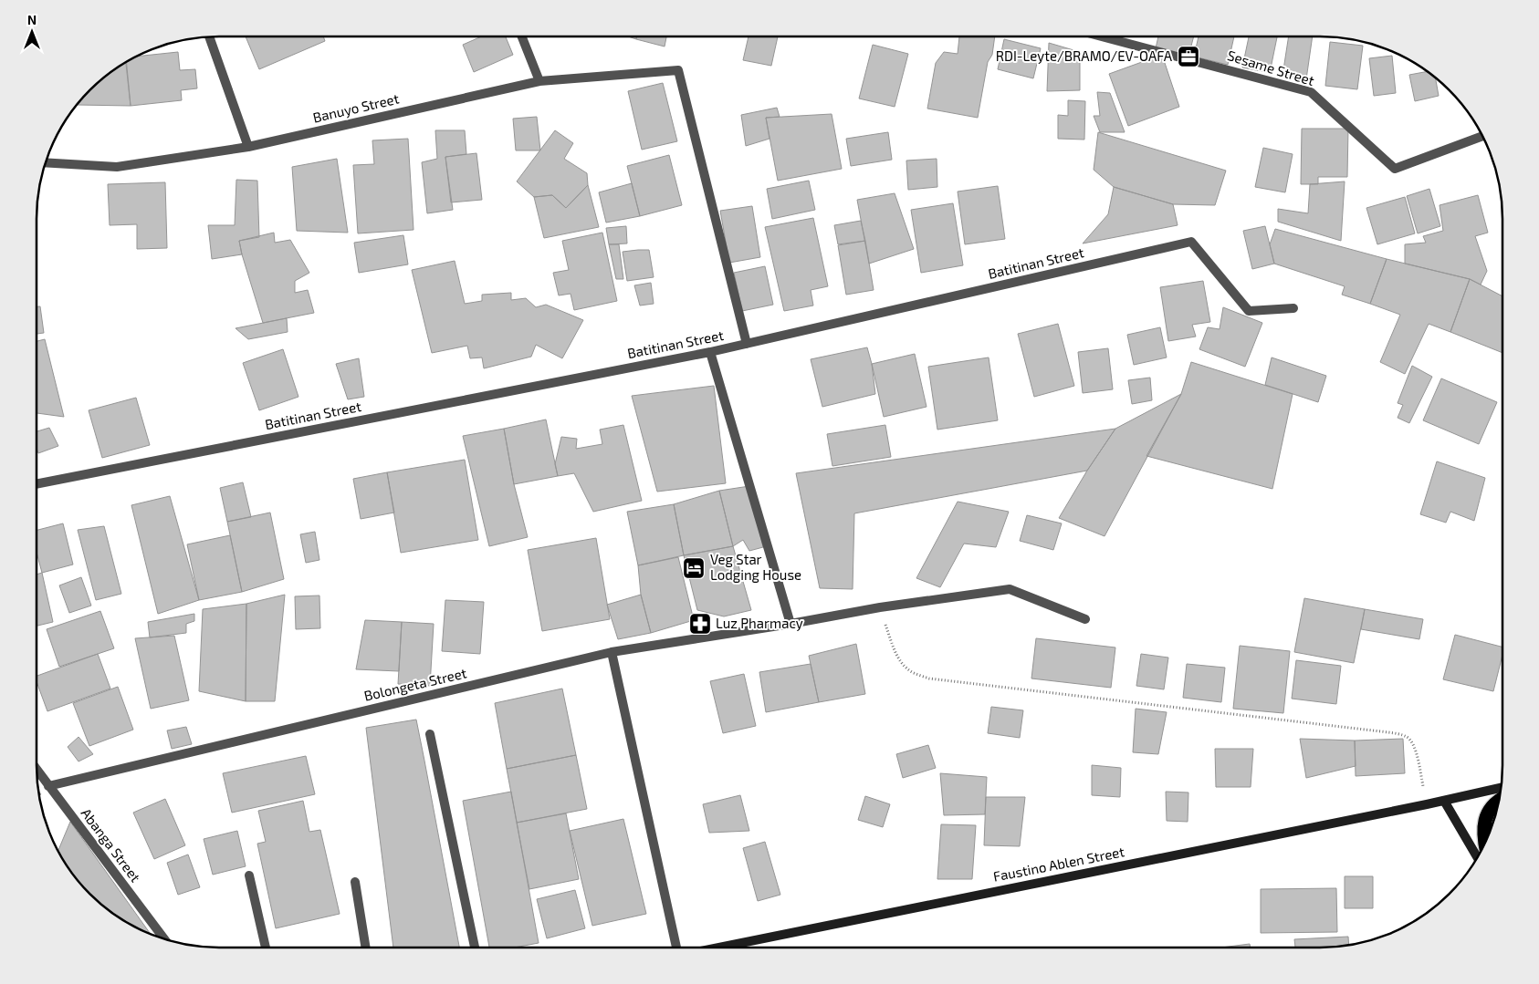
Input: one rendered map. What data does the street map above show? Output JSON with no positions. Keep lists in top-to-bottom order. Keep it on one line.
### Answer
{"streets":{"street":["Sesame Street","Banuyo Street","Batitinan Street","Bolongeta Street","Abanga Street","Faustino Ablen Street"]},"crossings":[["Banuyo Street","Batitinan Street"],["Bolongeta Street","Abanga Street"]],"places":{"office":["RDI-Leyte/BRAMO/EV-OAFA"],"hotel":["Veg Star Lodging House"],"pharmacy":["Luz Pharmacy"]},"north":"top"}
